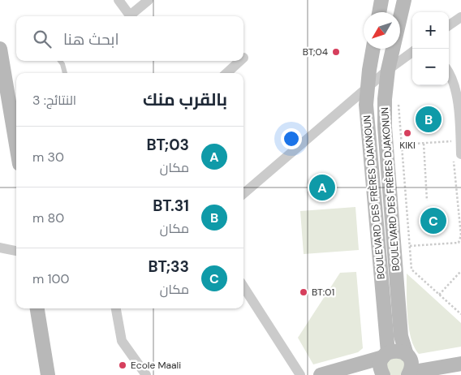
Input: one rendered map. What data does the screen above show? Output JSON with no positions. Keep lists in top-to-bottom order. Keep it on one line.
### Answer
{"streets":{"street":["BOULEVARD DES FRÈRES DJAKONUN","BOULEVARD DES FRÈRES DJAKNOUN"]},"places":["BT;04","KIKI","BT:01","Ecole Maali"],"north":"bottom left","page":{"map_buttons":["+","−"],"search":"ابحث هنا","heading":["بالقرب منك","النتائج: 3"],"pins":["B","A","C"],"list":[{"mark":"A","name":"BT;03","note":"مكان","value":"30 m"},{"mark":"B","name":"BT.31","note":"مكان","value":"80 m"},{"mark":"C","name":"BT;33","note":"مكان","value":"100 m"}]}}
